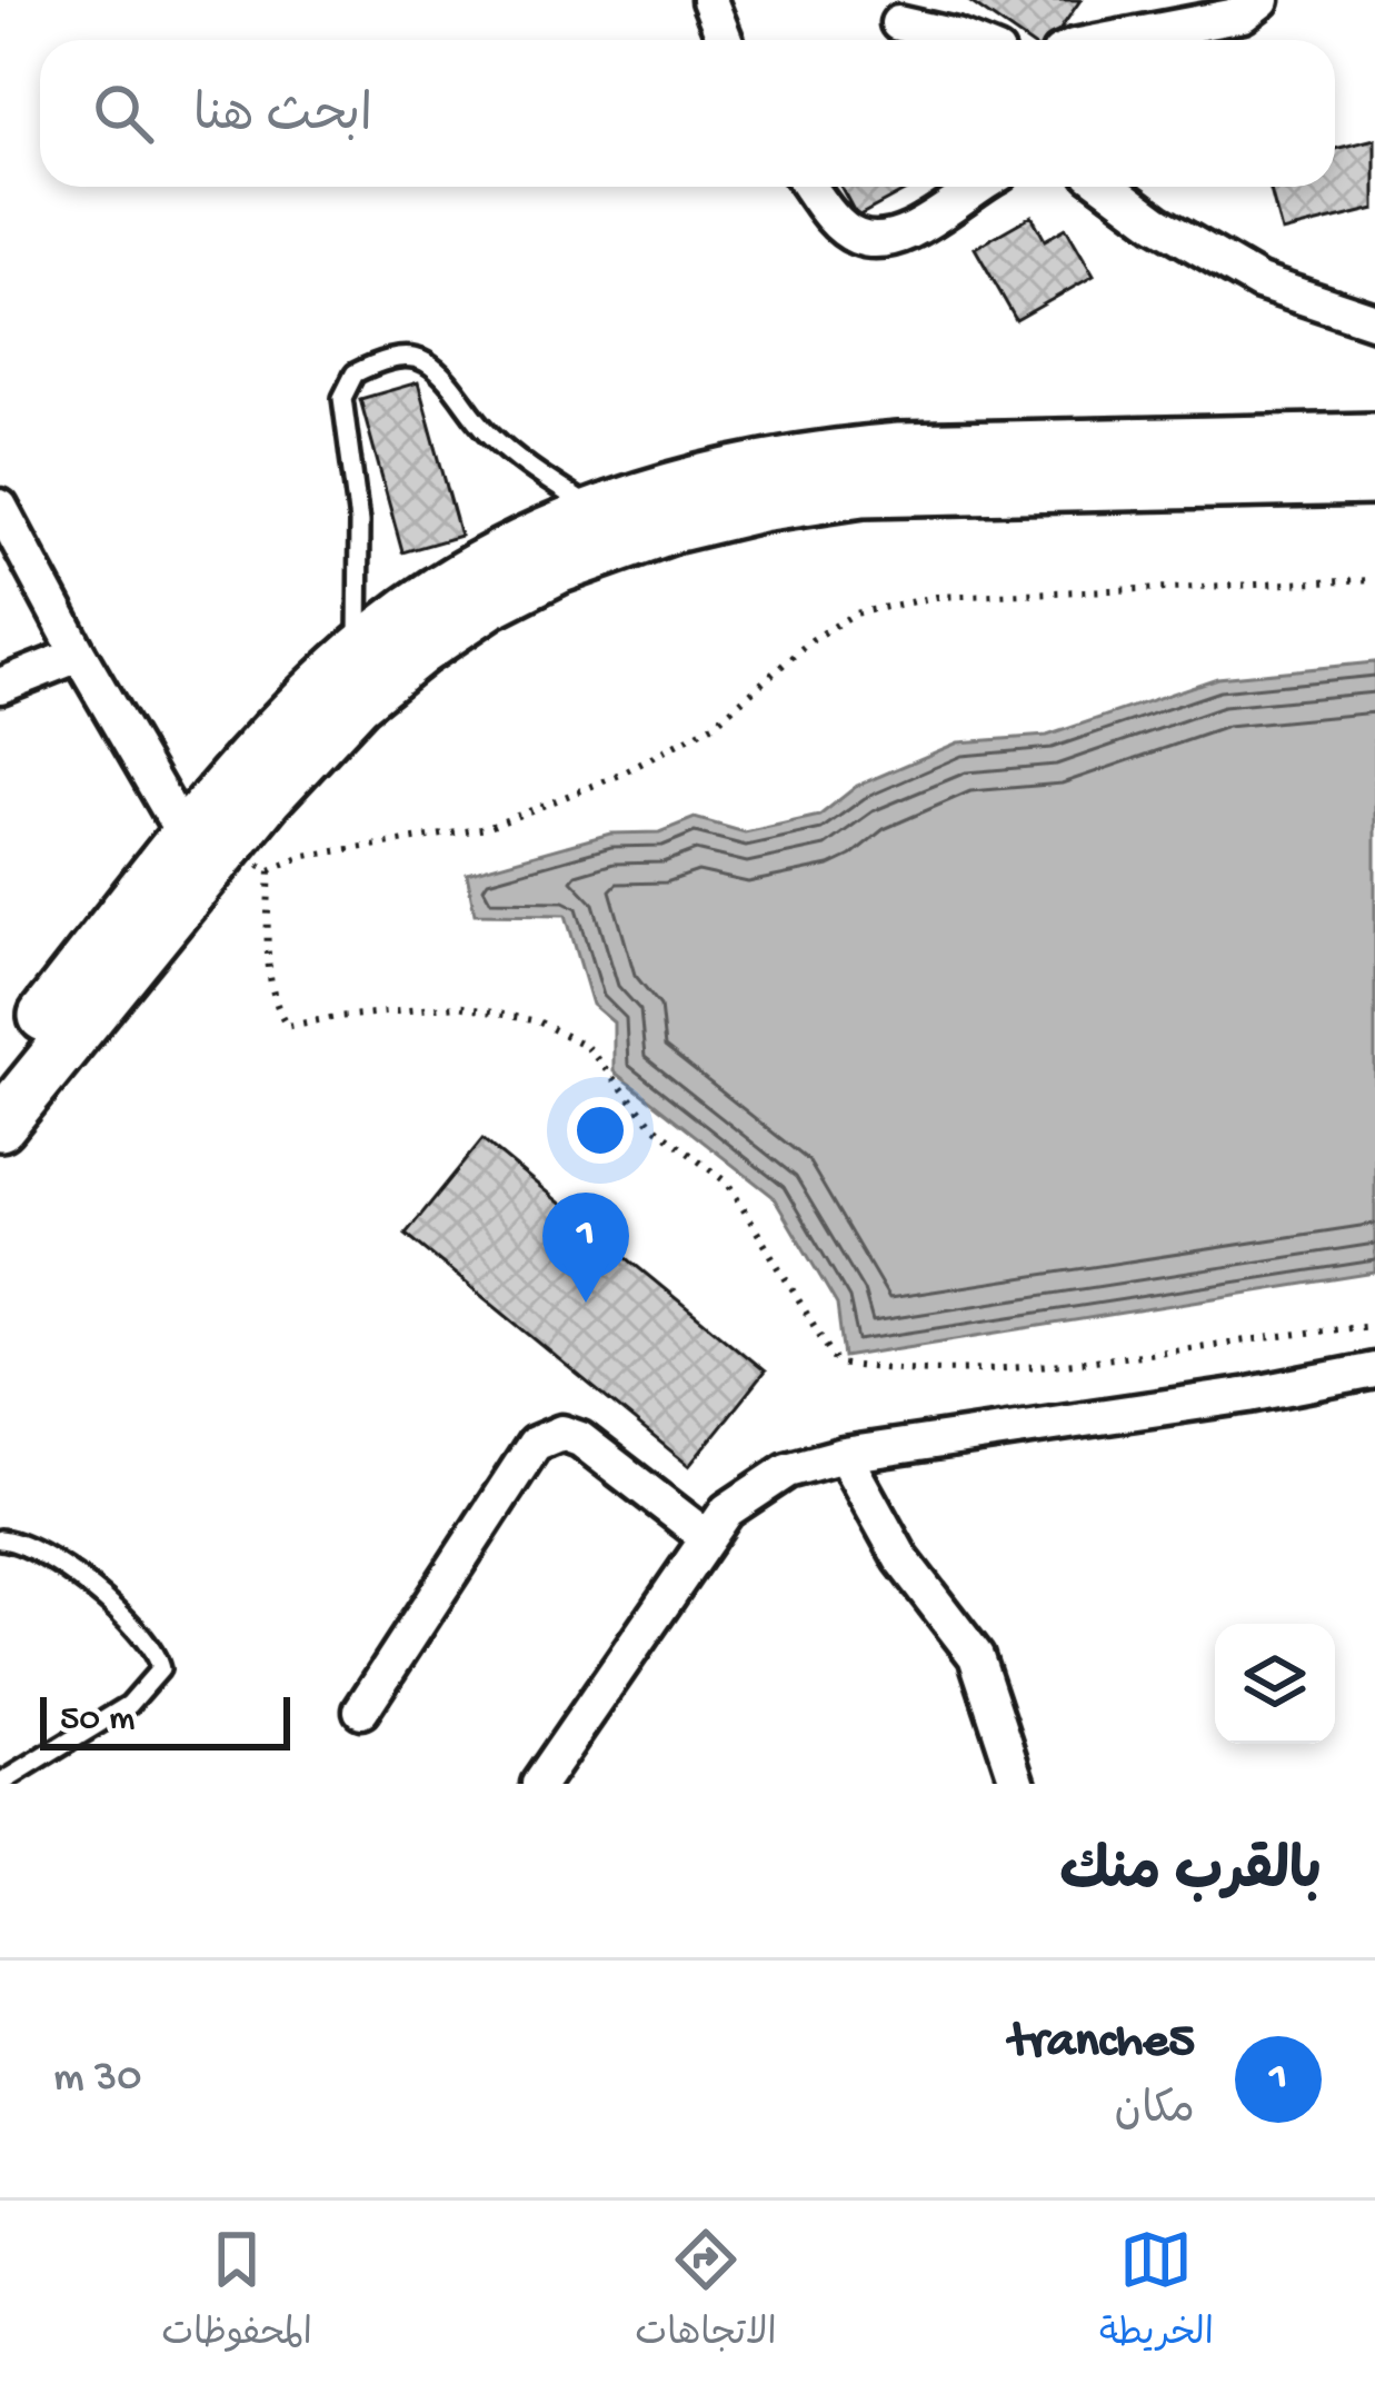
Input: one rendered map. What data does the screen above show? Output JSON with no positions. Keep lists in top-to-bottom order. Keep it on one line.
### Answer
{"scale_bar":"50 m","page":{"search":"ابحث هنا","pins":"1","scale":"50 m","heading":"بالقرب منك","list":[{"mark":"1","name":"tranche5","note":"مكان","value":"30 m"}],"nav":["الخريطة","الاتجاهات","المحفوظات"]}}
